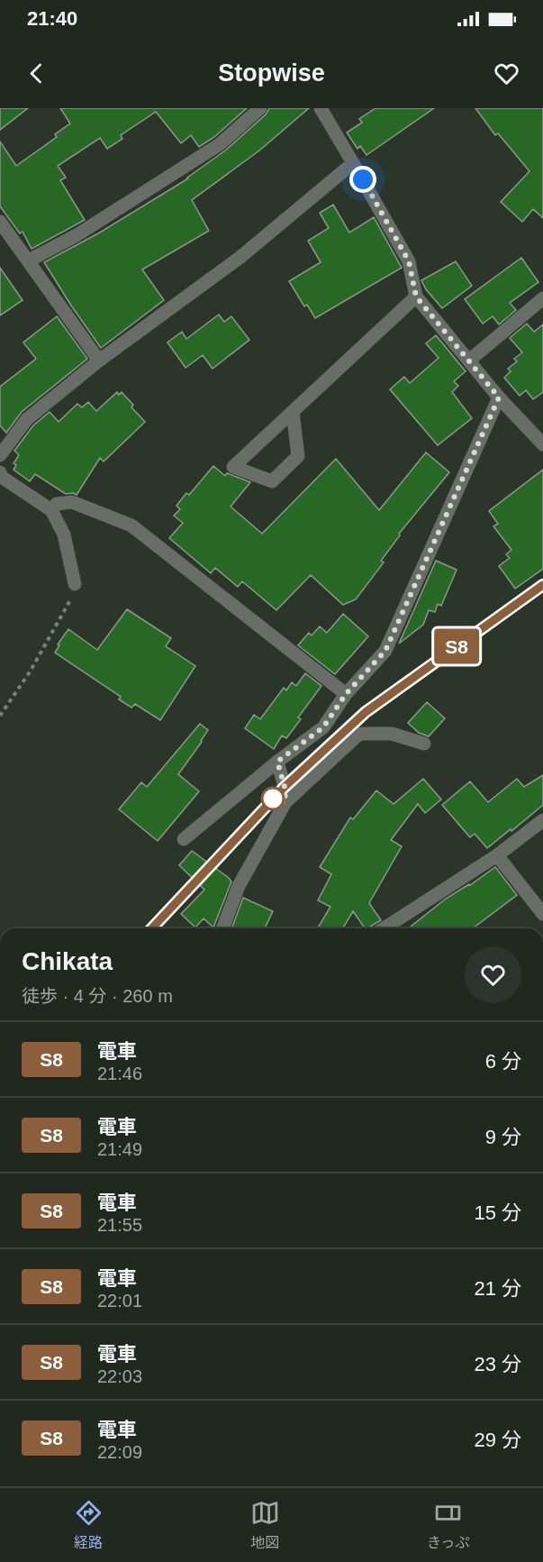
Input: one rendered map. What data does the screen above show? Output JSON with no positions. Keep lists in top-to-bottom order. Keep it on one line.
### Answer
{"page":{"status":"21:40","header":"Stopwise","on_map":"S8","heading":["Chikata","徒歩 · 4 分 · 260 m"],"list":[{"mark":"S8","name":"電車","note":"21:46","value":"6 分"},{"mark":"S8","name":"電車","note":"21:49","value":"9 分"},{"mark":"S8","name":"電車","note":"21:55","value":"15 分"},{"mark":"S8","name":"電車","note":"22:01","value":"21 分"},{"mark":"S8","name":"電車","note":"22:03","value":"23 分"},{"mark":"S8","name":"電車","note":"22:09","value":"29 分"}],"tabs":["経路","地図","きっぷ"]}}
